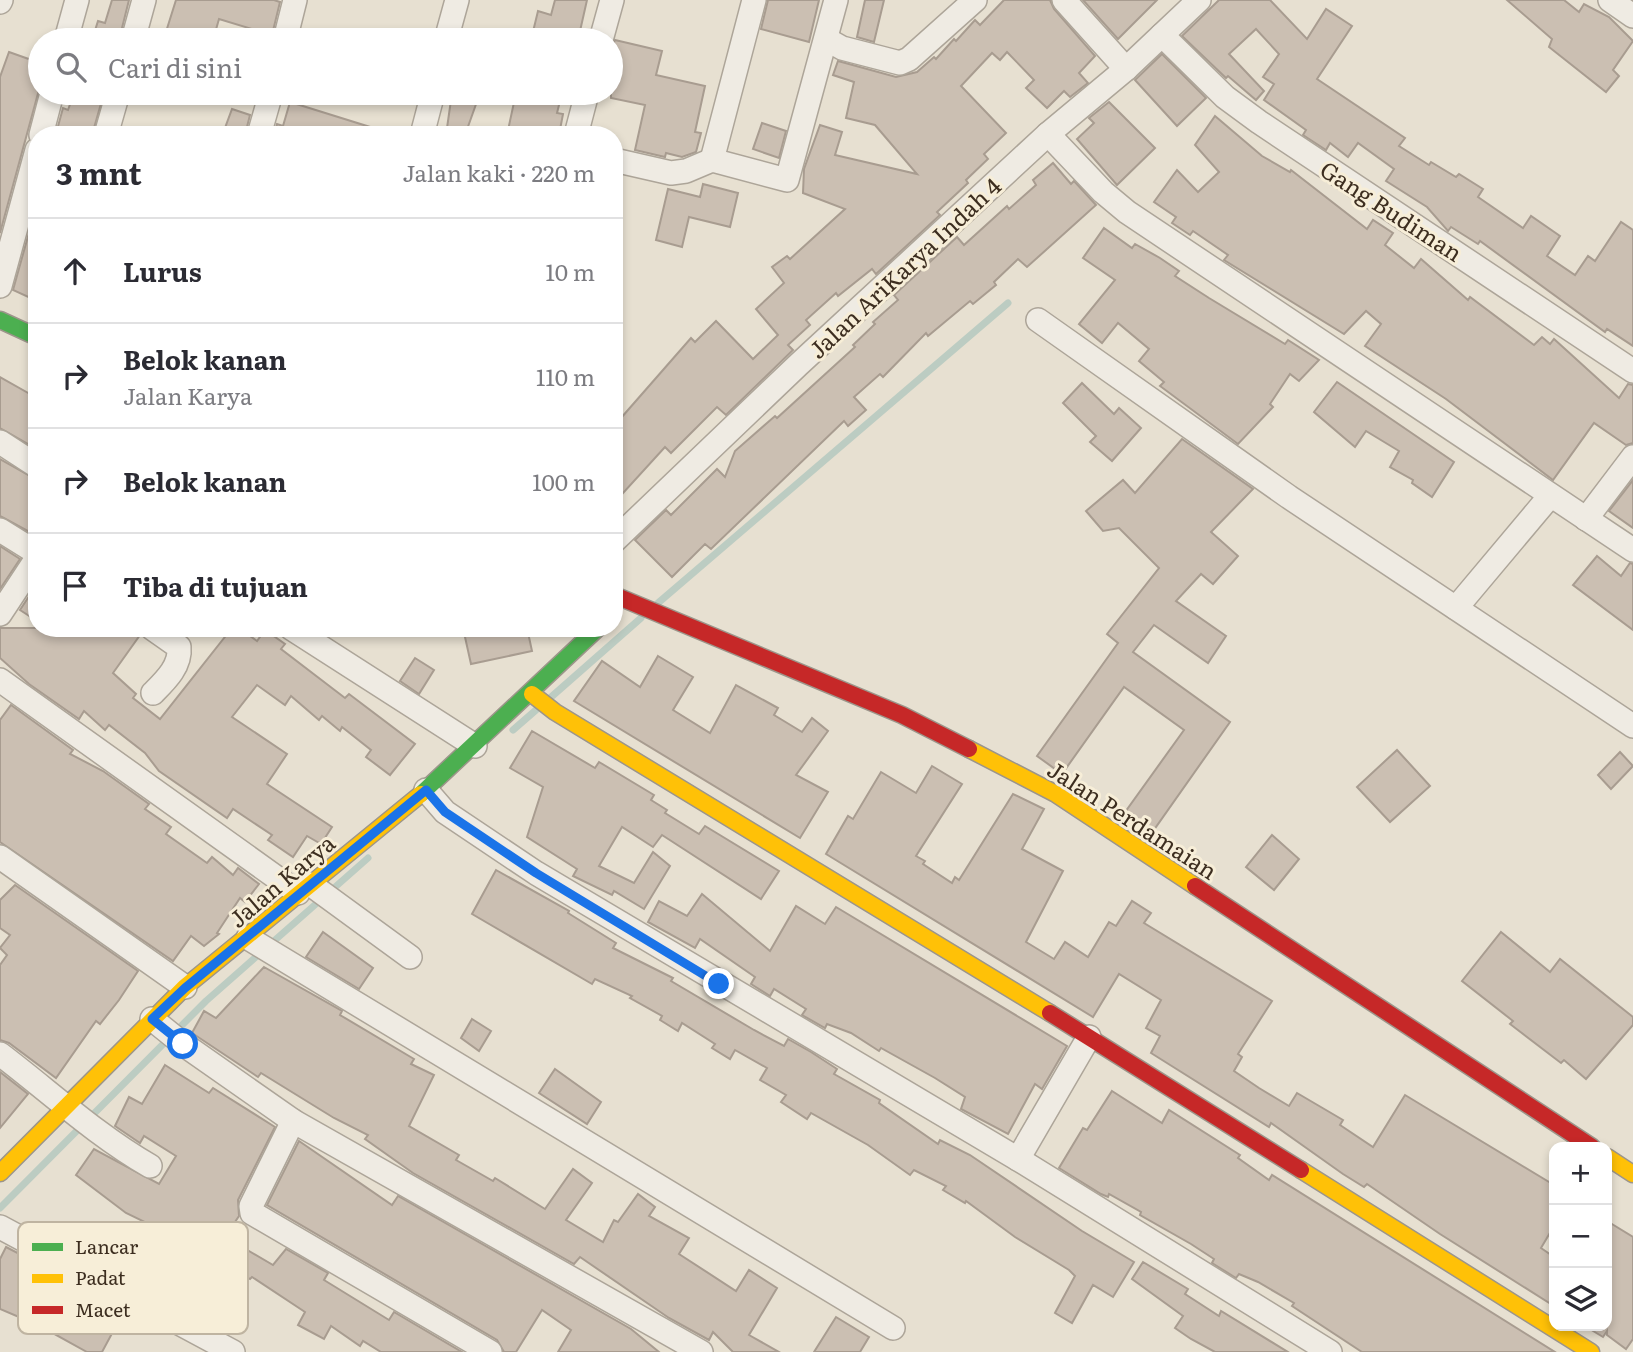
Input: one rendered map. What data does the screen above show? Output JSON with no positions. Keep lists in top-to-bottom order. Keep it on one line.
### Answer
{"streets":{"street":["Gang Budiman","Jalan AriKarya Indah 4","Jalan Perdamaian","Jalan Karya"]},"crossings":[["Gang Budiman","Jalan AriKarya Indah 4"]],"legend":["Lancar","Padat","Macet"],"page":{"search":"Cari di sini","heading":["3 mnt","Jalan kaki · 220 m"],"list":[["Lurus","10 m"],["Belok kanan","Jalan Karya","110 m"],["Belok kanan","100 m"],"Tiba di tujuan"],"map_buttons":["+","−"]}}
